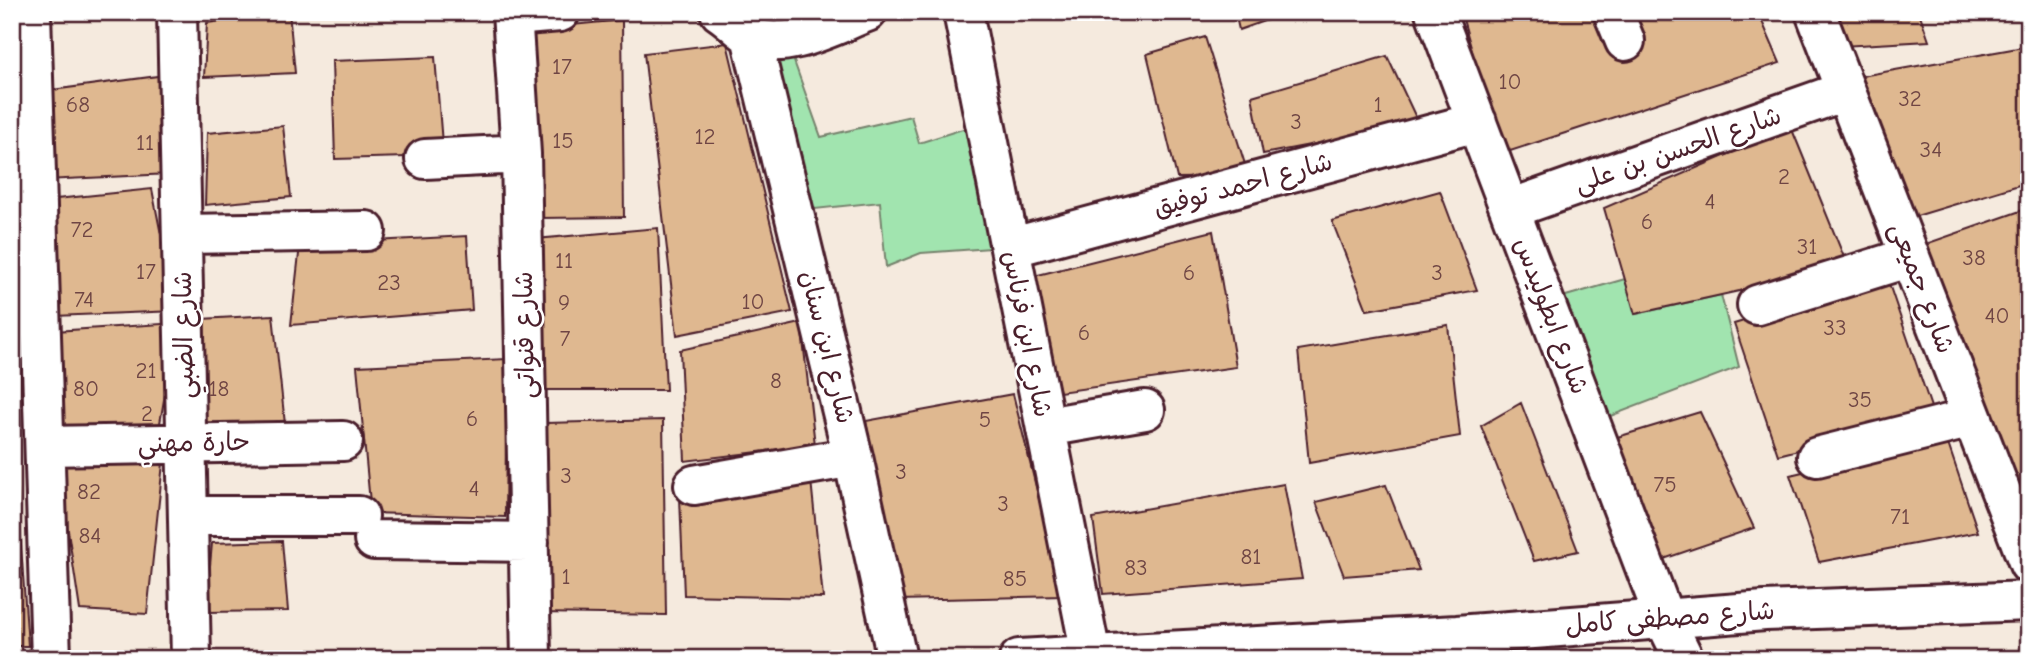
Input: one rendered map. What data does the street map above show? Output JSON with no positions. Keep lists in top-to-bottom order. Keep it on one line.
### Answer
{"streets":{"street":["شارع الحسن بن على","شارع احمد توفيق","شارع جميعى","شارع ابطوليدس","شارع ابن فرناس","شارع الضبي","شارع قنواتى","شارع ابن سنان","حارة مهني","شارع مصطفى كامل"]},"crossings":[["شارع الحسن بن على","شارع جميعى"],["شارع الحسن بن على","شارع ابطوليدس"],["شارع احمد توفيق","شارع ابطوليدس"],["شارع احمد توفيق","شارع ابن فرناس"],["شارع ابطوليدس","شارع مصطفى كامل"],["شارع ابن فرناس","شارع مصطفى كامل"],["شارع الضبي","حارة مهني"]],"house_numbers":["17","10","32","68","1","3","12","15","11","34","2","4","6","72","31","38","11","17","6","3","23","74","10","9","40","33","6","7","21","8","80","18","35","2","6","5","3","3","75","4","82","3","71","84","81","83","1","85"]}
